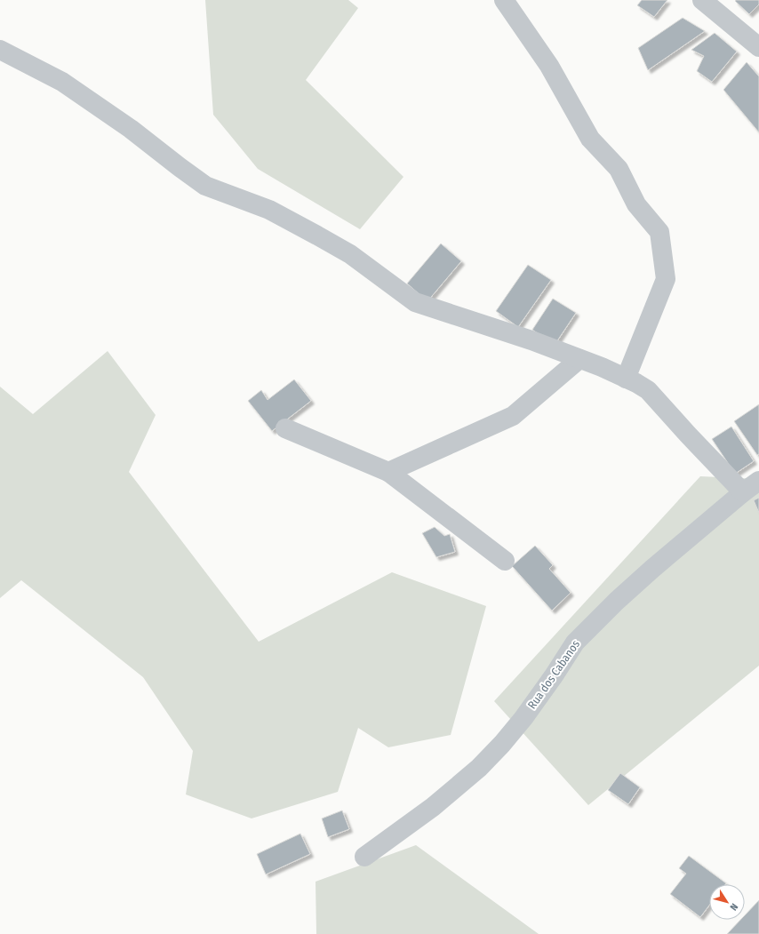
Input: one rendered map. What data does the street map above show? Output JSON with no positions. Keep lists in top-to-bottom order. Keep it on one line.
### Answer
{"streets":{"street":["Rua dos Cabanos"]},"north":"bottom right"}
